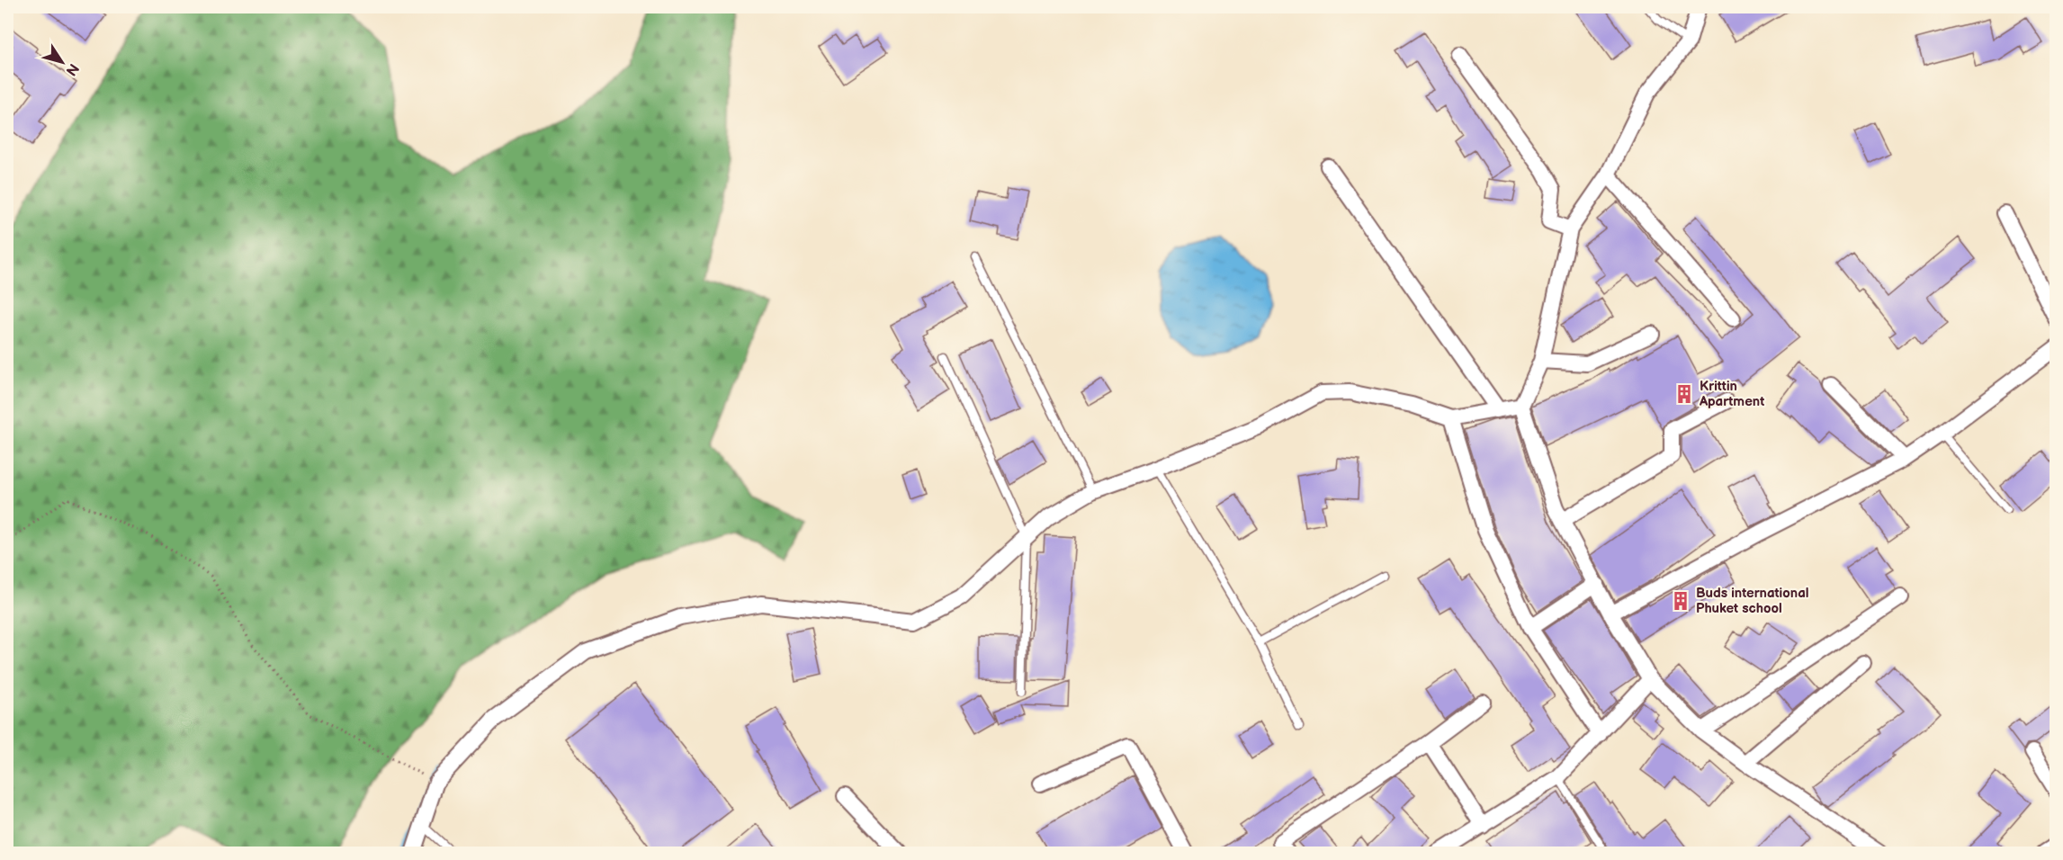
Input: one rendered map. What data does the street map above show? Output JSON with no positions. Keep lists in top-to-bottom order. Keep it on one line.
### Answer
{"places":{"building":["Krittin Apartment","Buds international Phuket school"]},"north":"bottom right"}
